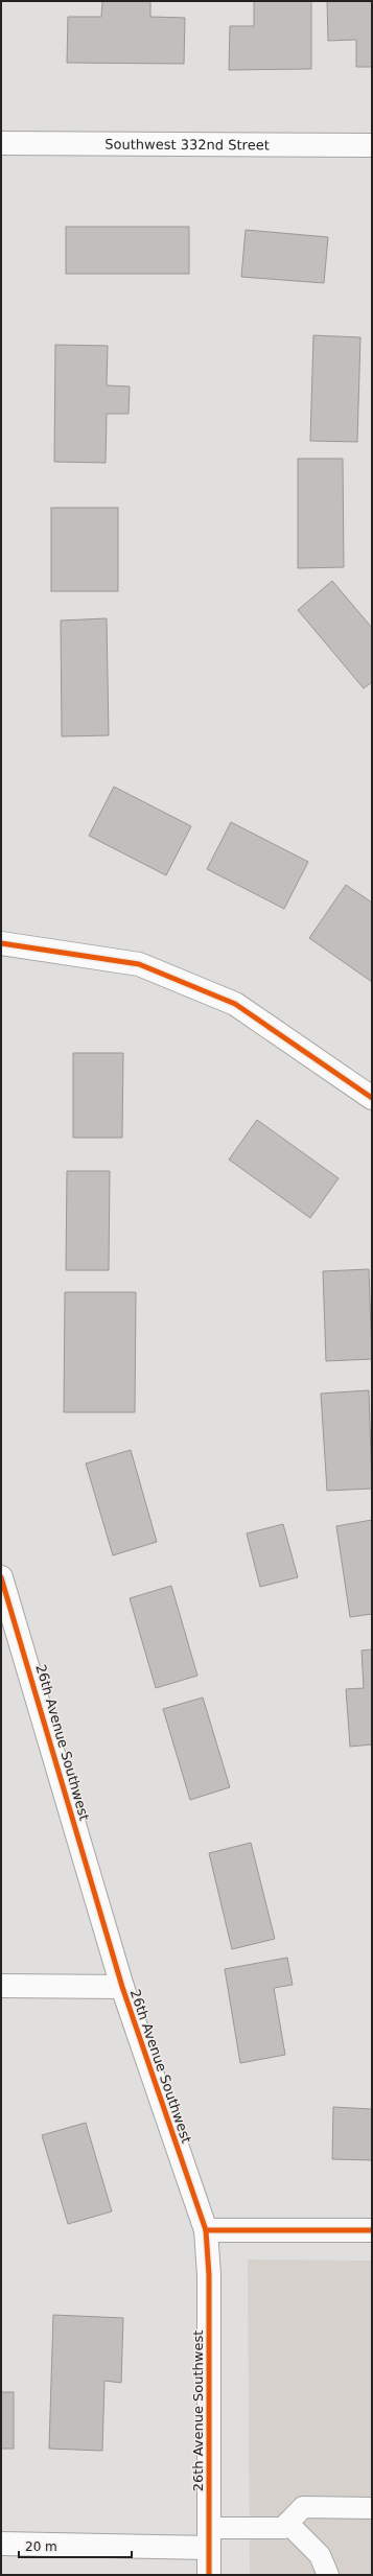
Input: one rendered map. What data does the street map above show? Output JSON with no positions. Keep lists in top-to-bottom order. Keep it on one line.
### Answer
{"streets":{"street":["Southwest 332nd Street","26th Avenue Southwest"]},"scale_bar":"20 m"}
